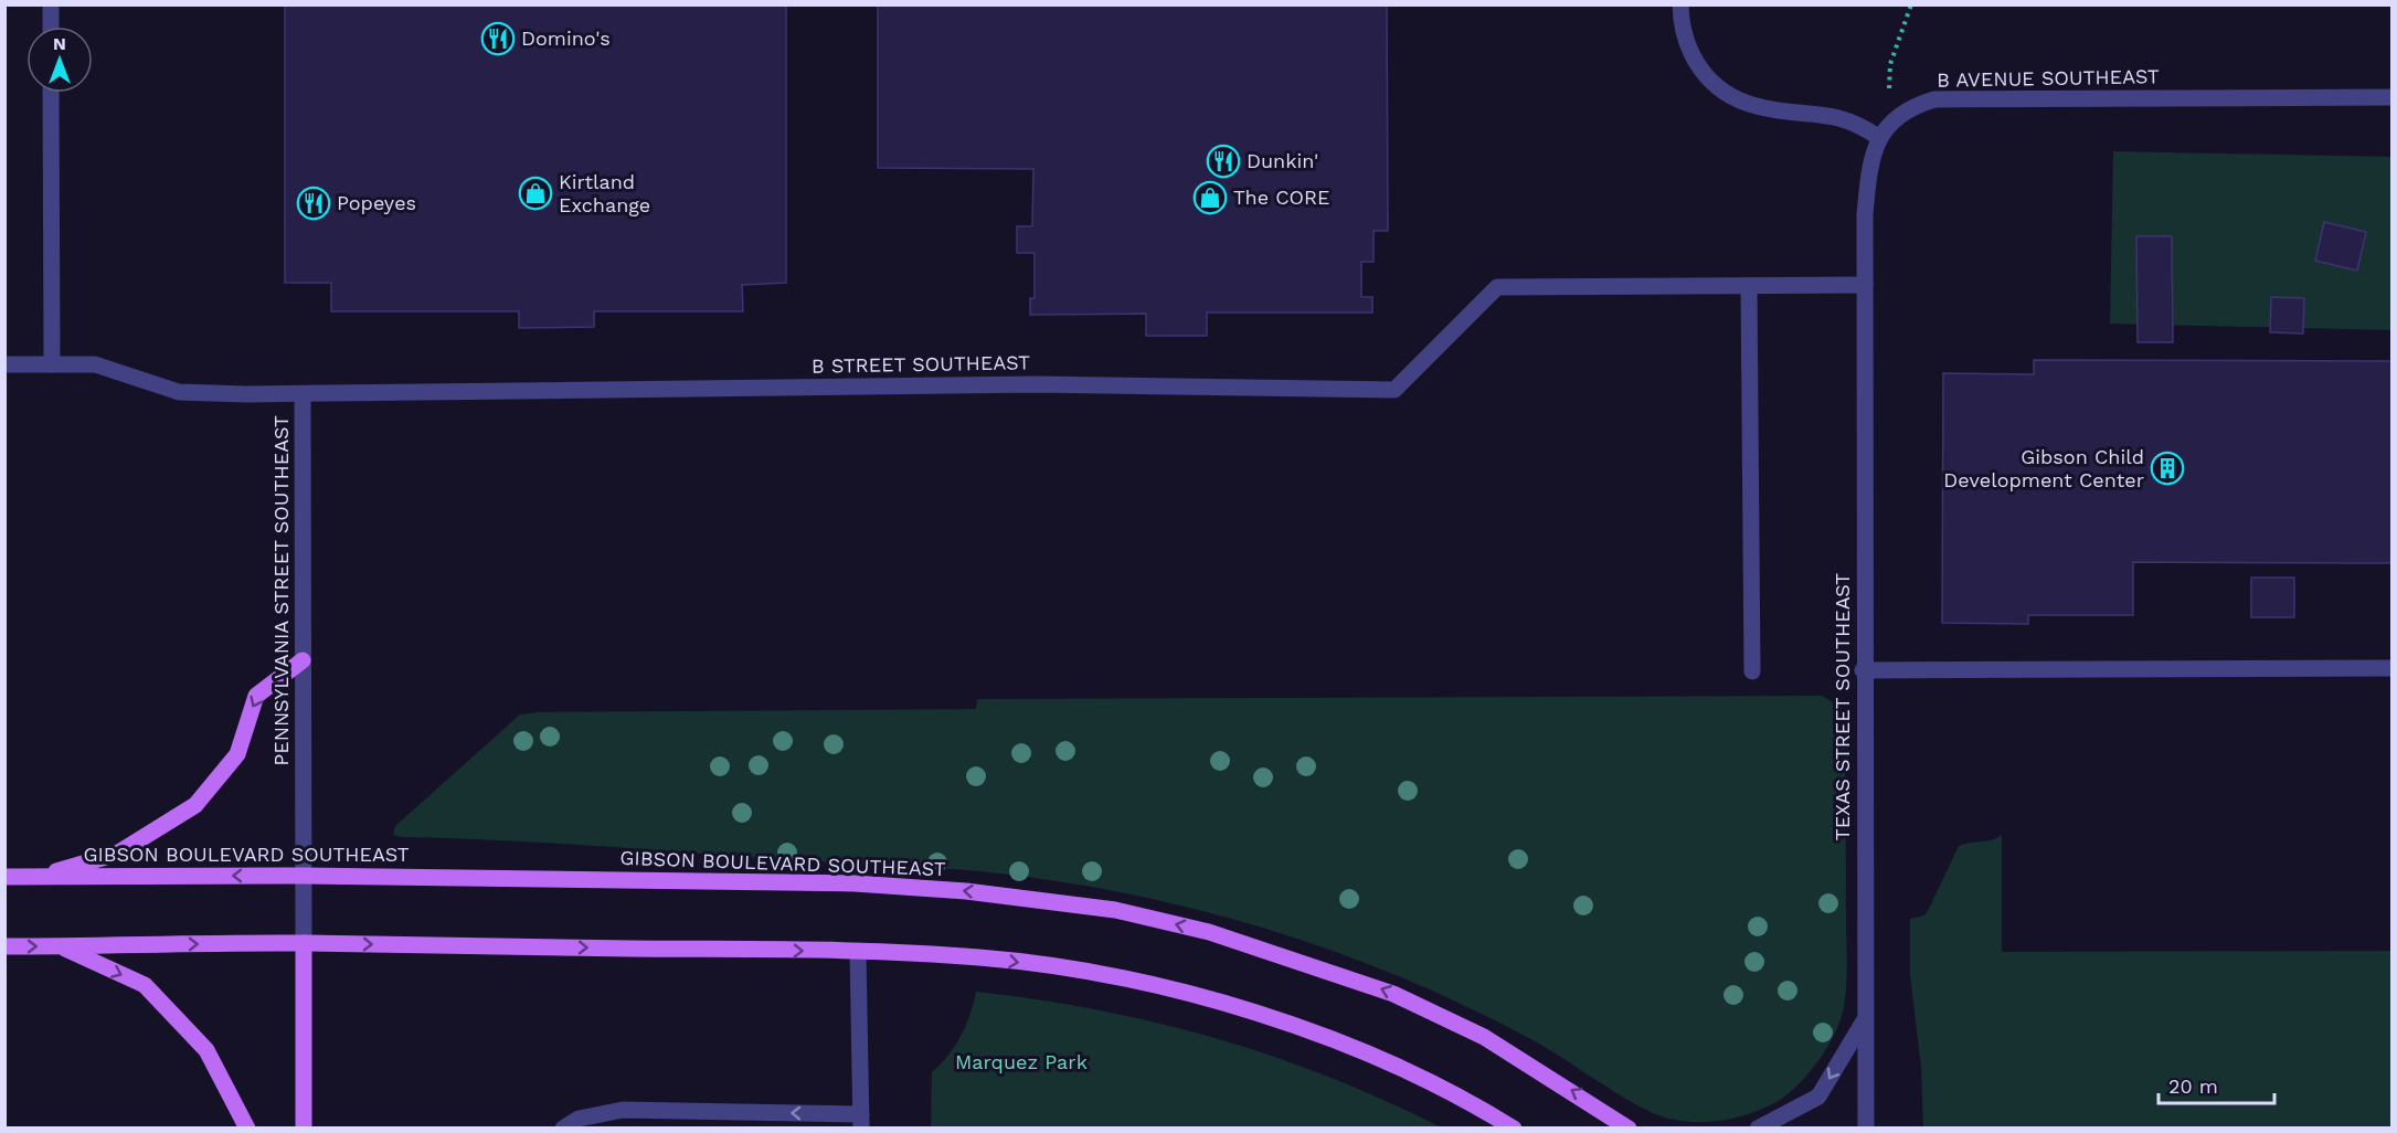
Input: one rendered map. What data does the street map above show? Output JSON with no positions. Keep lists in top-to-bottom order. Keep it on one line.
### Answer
{"streets":{"main road":["PENNSYLVANIA STREET SOUTHEAST","GIBSON BOULEVARD SOUTHEAST"],"street":["B AVENUE SOUTHEAST","B STREET SOUTHEAST","TEXAS STREET SOUTHEAST"]},"crossings":[["B AVENUE SOUTHEAST","TEXAS STREET SOUTHEAST"],["B STREET SOUTHEAST","PENNSYLVANIA STREET SOUTHEAST"],["PENNSYLVANIA STREET SOUTHEAST","GIBSON BOULEVARD SOUTHEAST"]],"parks":["Marquez Park"],"places":{"restaurant":["Domino's","Dunkin'","Popeyes"],"shop":["Kirtland Exchange","The CORE"],"building":["Gibson Child Development Center"]},"scale_bar":"20 m","north":"top"}
